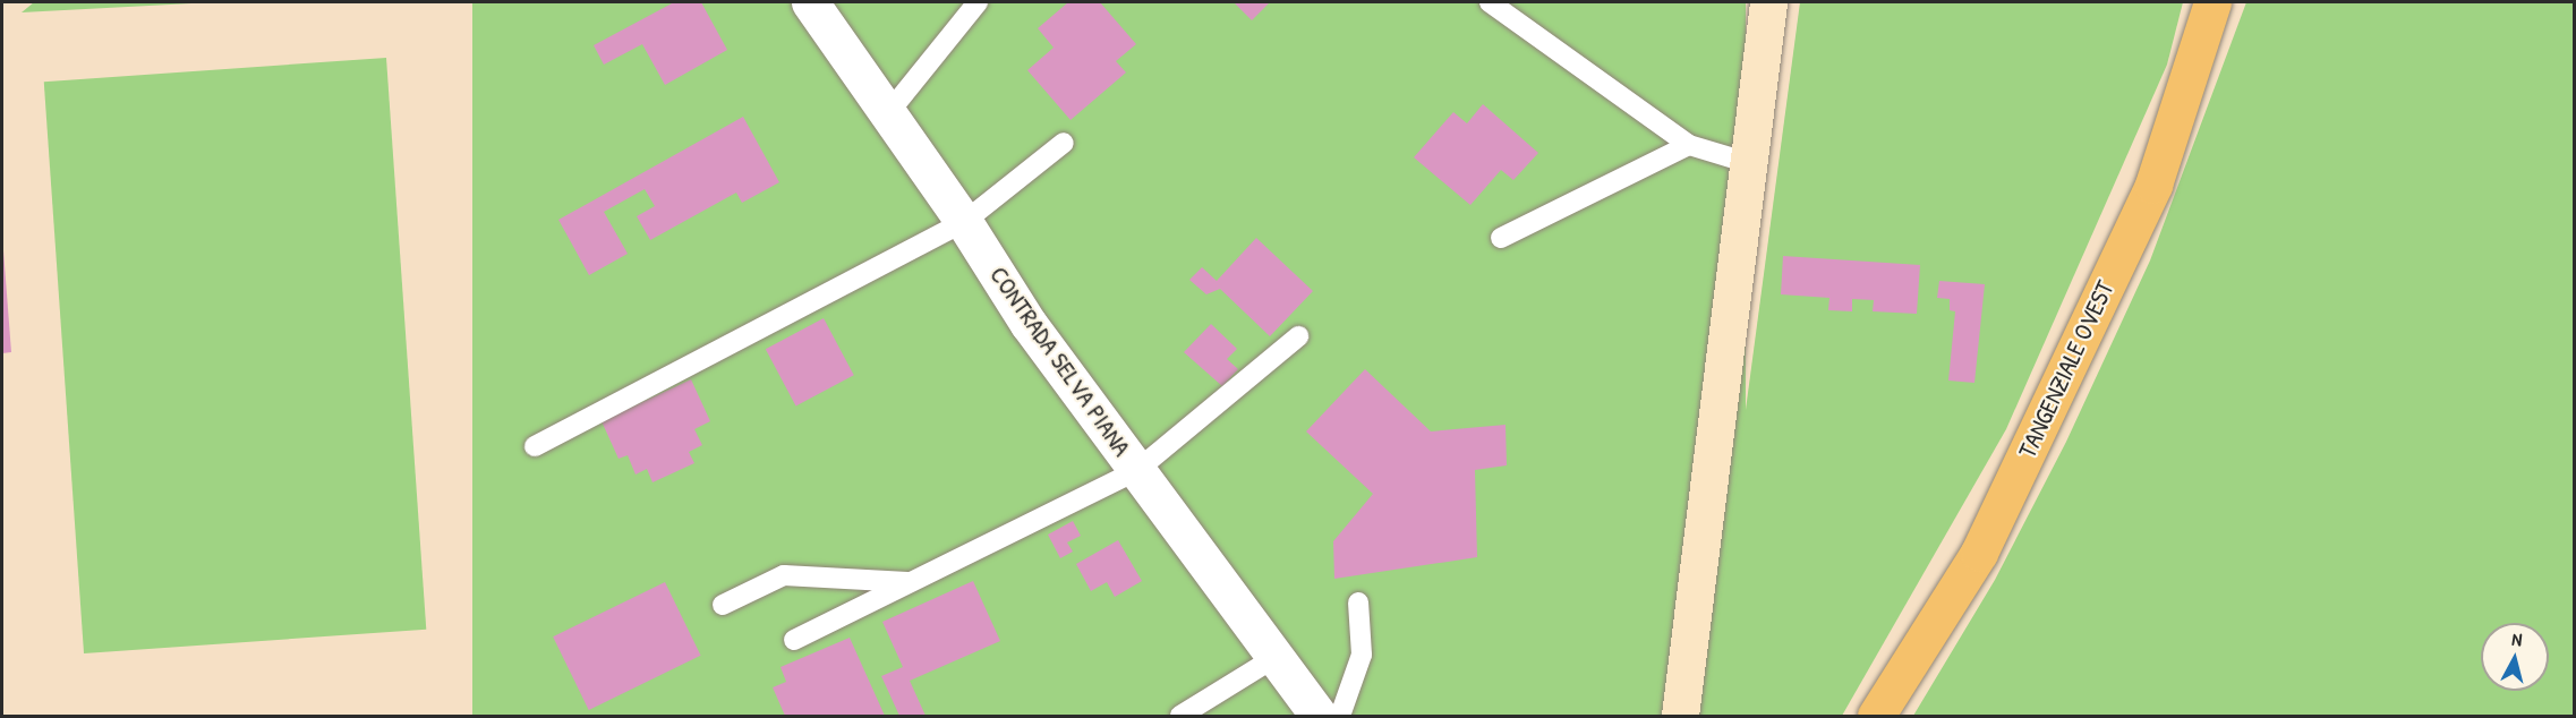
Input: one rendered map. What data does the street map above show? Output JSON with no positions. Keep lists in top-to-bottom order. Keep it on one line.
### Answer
{"streets":{"main road":["TANGENZIALE OVEST"],"street":["CONTRADA SELVA PIANA"]},"north":"top"}
